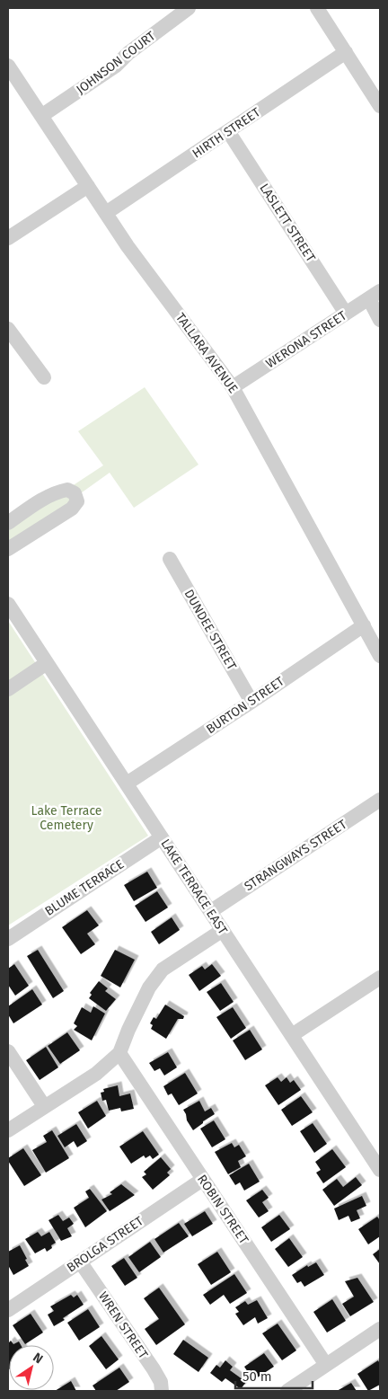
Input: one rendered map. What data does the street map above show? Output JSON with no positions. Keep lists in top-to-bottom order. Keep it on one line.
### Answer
{"streets":{"street":["JOHNSON COURT","HIRTH STREET","LASLETT STREET","WERONA STREET","TALLARA AVENUE","DUNDEE STREET","BURTON STREET","STRANGWAYS STREET","LAKE TERRACE EAST","BLUME TERRACE","ROBIN STREET","BROLGA STREET","WREN STREET"]},"crossings":[["JOHNSON COURT","TALLARA AVENUE"],["HIRTH STREET","LASLETT STREET"],["HIRTH STREET","TALLARA AVENUE"],["LASLETT STREET","WERONA STREET"],["WERONA STREET","TALLARA AVENUE"],["TALLARA AVENUE","BURTON STREET"],["DUNDEE STREET","BURTON STREET"],["BURTON STREET","LAKE TERRACE EAST"],["STRANGWAYS STREET","LAKE TERRACE EAST"],["LAKE TERRACE EAST","BLUME TERRACE"],["ROBIN STREET","BROLGA STREET"],["BROLGA STREET","WREN STREET"]],"parks":["Lake Terrace Cemetery"],"scale_bar":"50 m","north":"top right"}
